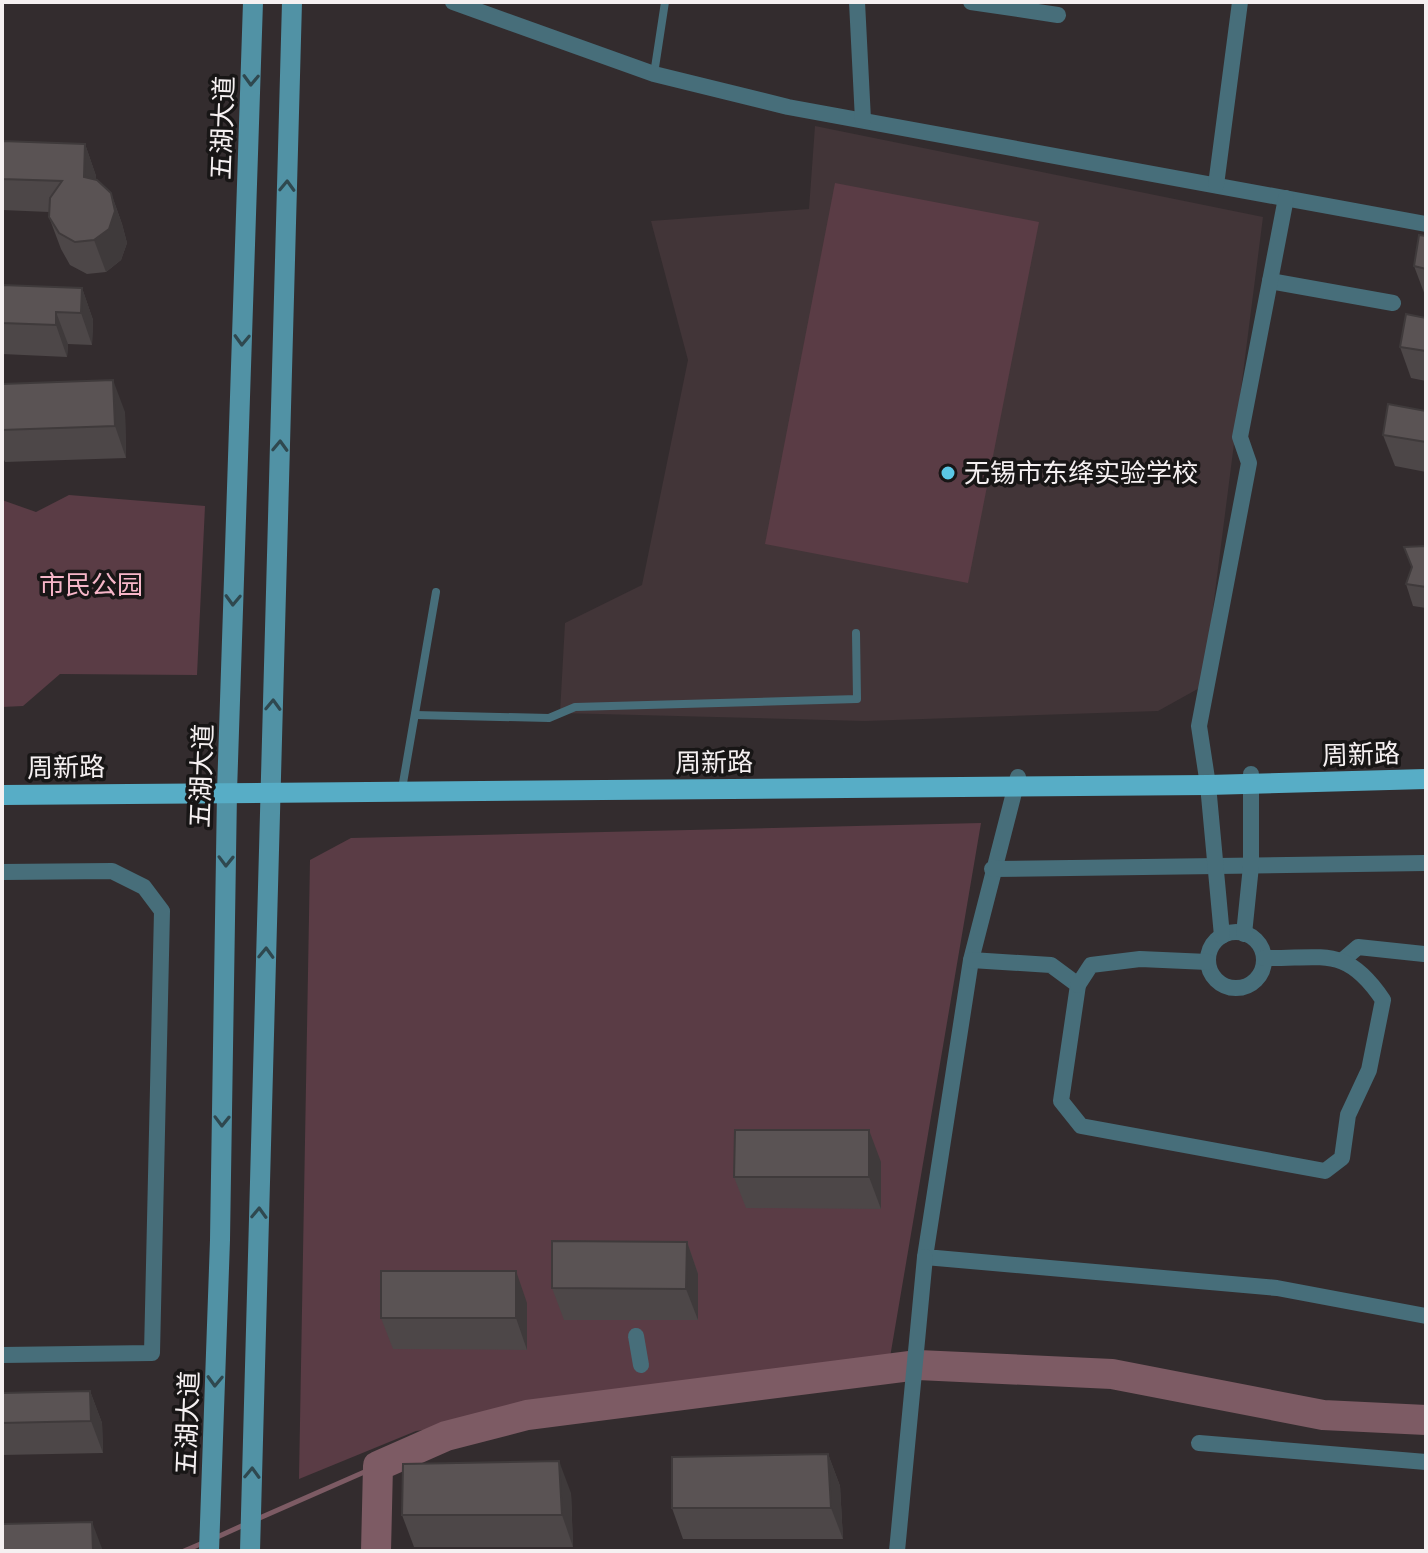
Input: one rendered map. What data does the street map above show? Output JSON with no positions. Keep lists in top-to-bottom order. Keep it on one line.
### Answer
{"streets":{"main road":["五湖大道","周新路"]},"crossings":[["五湖大道","周新路"]],"parks":["市民公园"],"places":["无锡市东绛实验学校"]}
